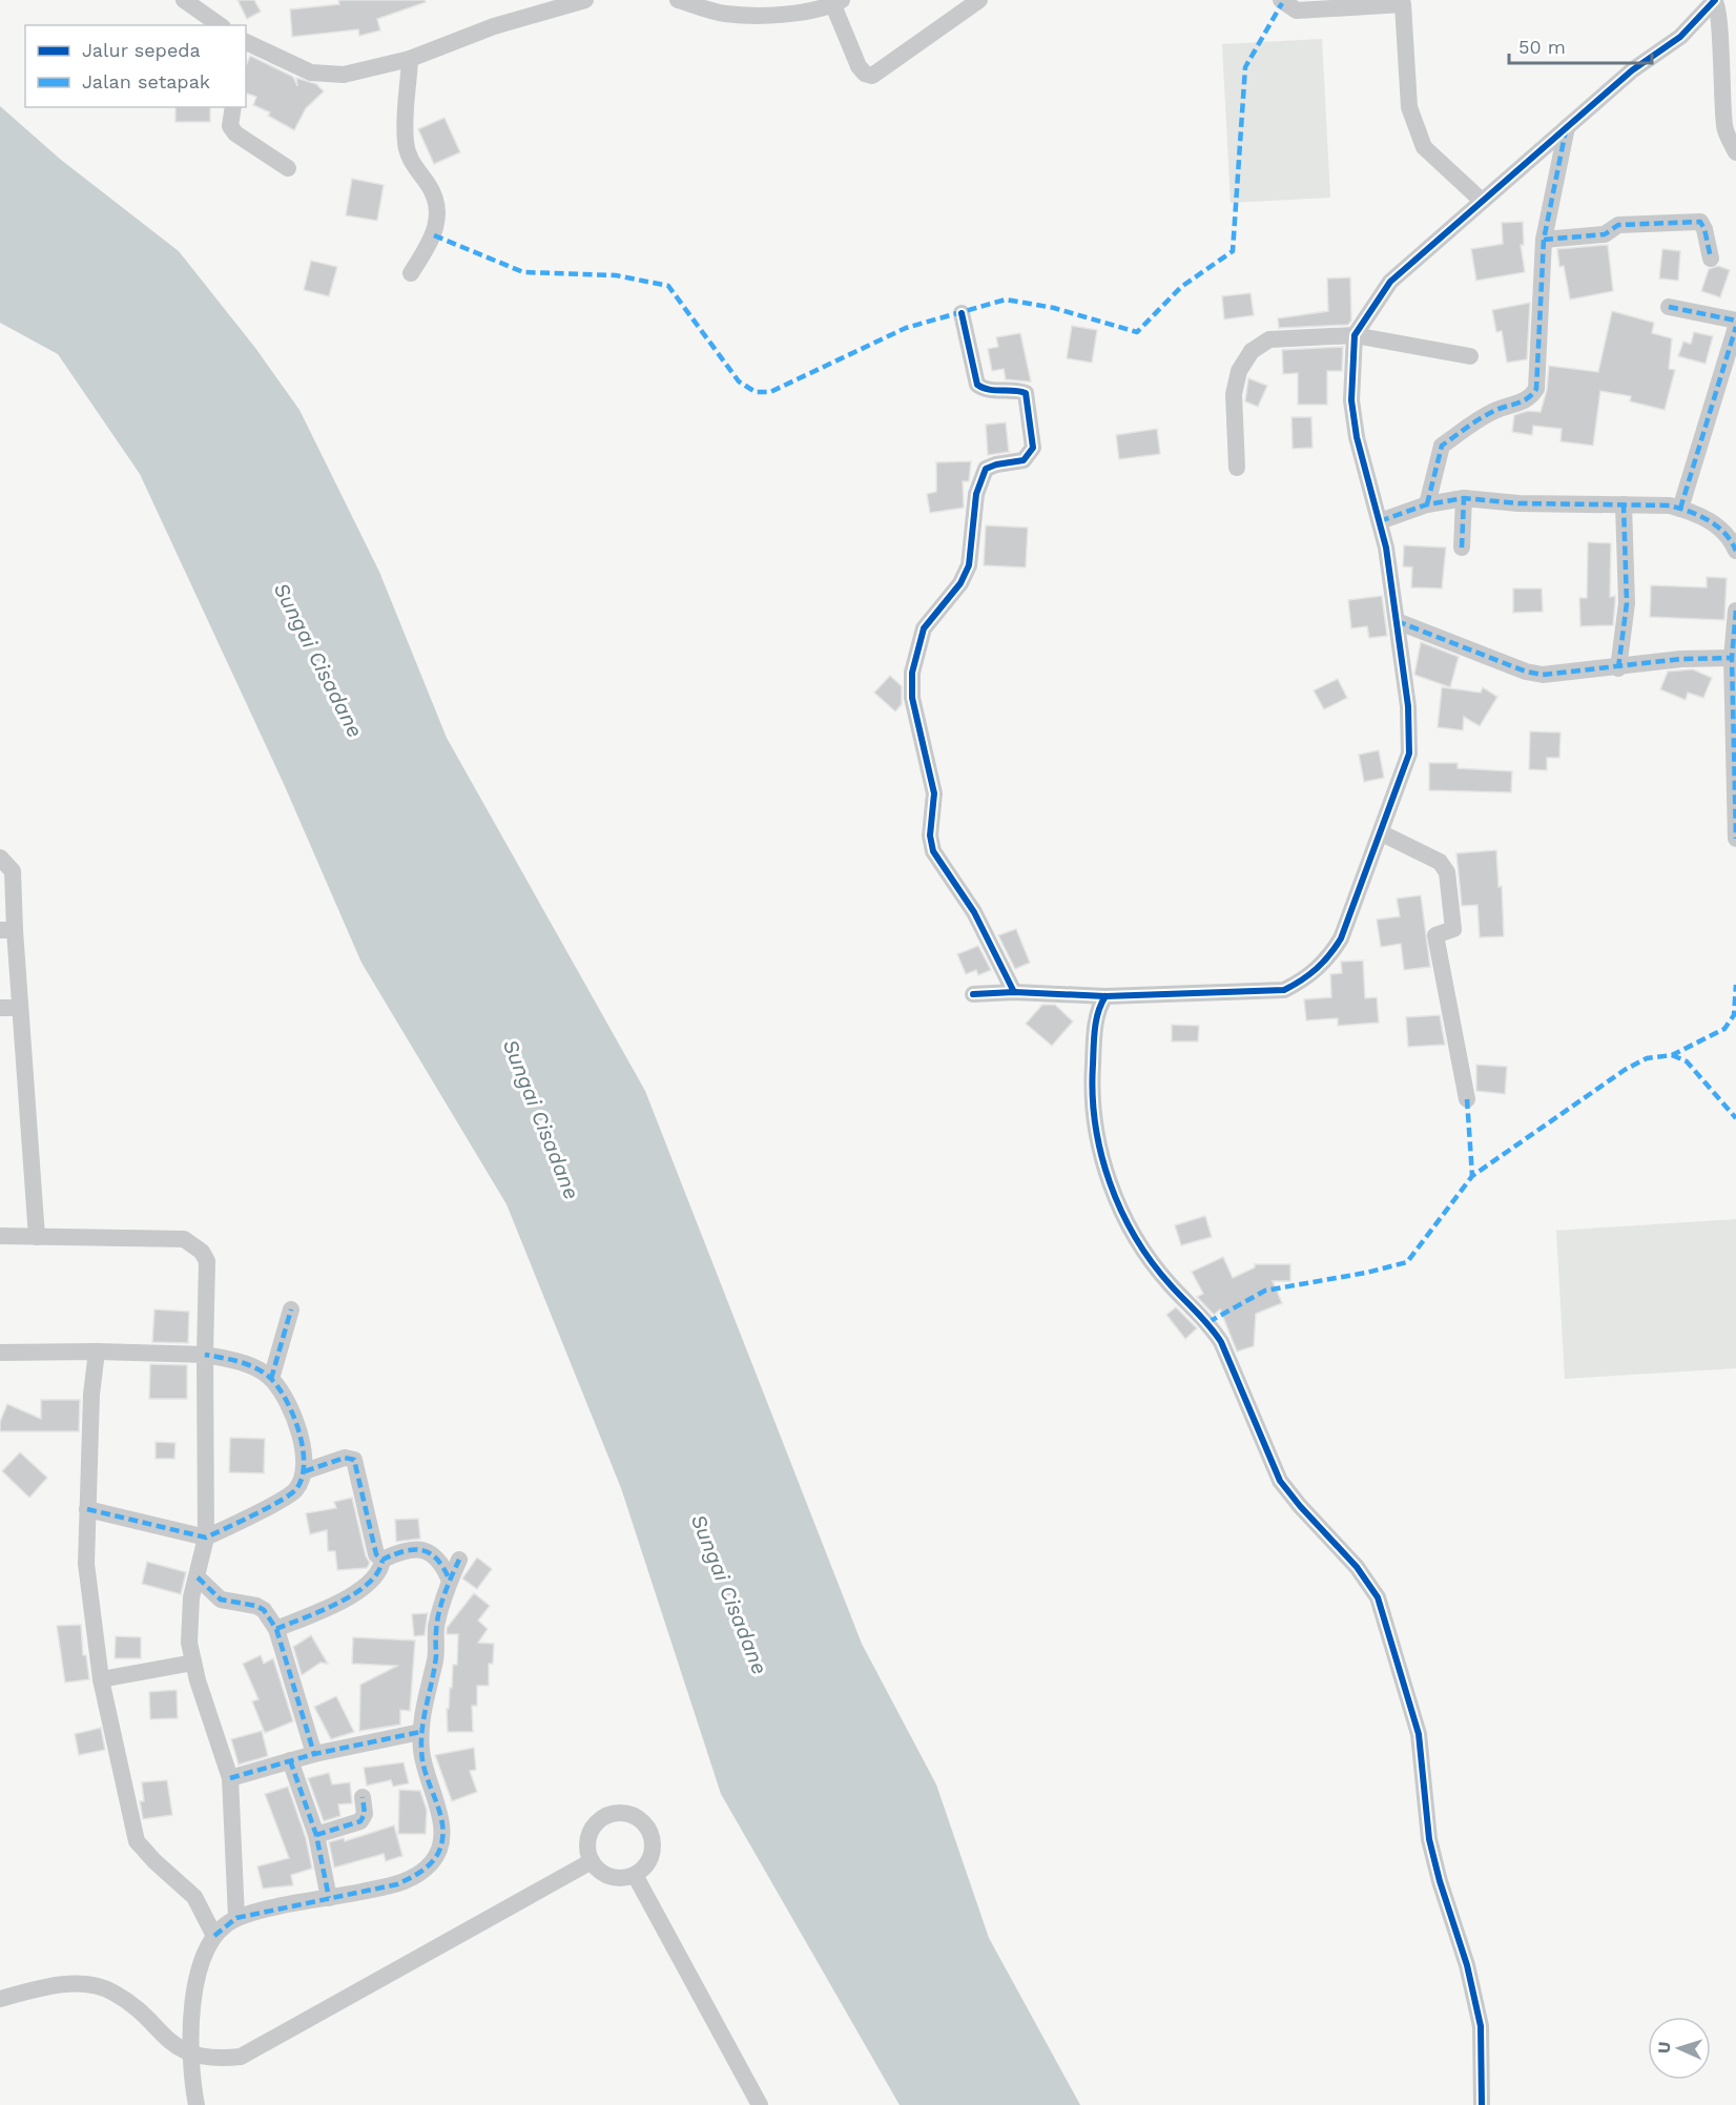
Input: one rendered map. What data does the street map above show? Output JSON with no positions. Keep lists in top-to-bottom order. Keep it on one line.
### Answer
{"water":["Sungai Cisadane"],"legend":["Jalur sepeda","Jalan setapak"],"scale_bar":"50 m","north":"left"}
